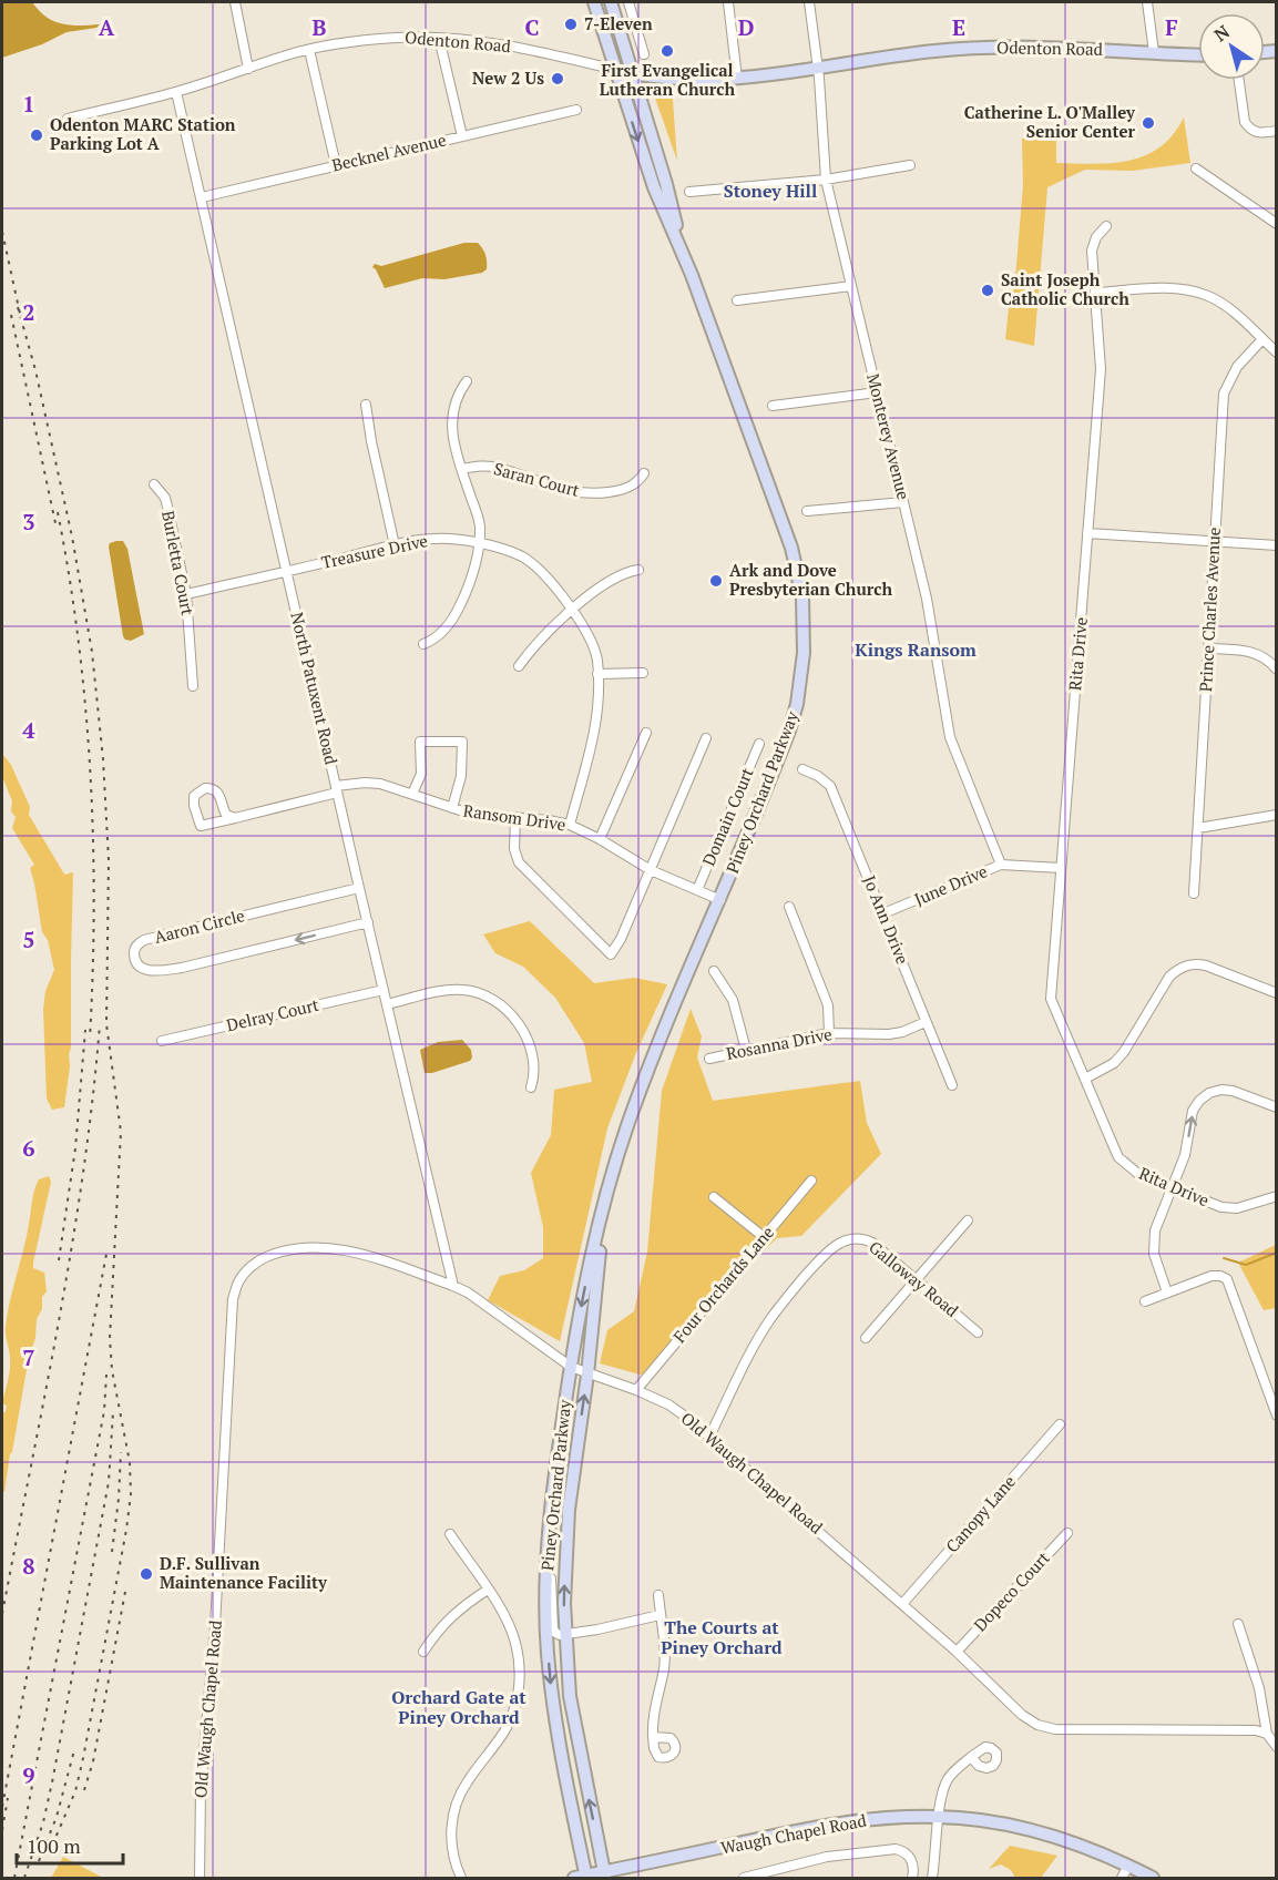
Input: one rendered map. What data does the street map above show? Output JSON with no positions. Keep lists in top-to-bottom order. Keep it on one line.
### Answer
{"streets":{"main road":["Odenton Road","Piney Orchard Parkway","Waugh Chapel Road"],"street":["Becknel Avenue","Monterey Avenue","Saran Court","Treasure Drive","Burletta Court","Prince Charles Avenue","Rita Drive","North Patuxent Road","Domain Court","Ransom Drive","June Drive","Jo Ann Drive","Aaron Circle","Delray Court","Rosanna Drive","Galloway Road","Four Orchards Lane","Old Waugh Chapel Road","Canopy Lane","Dopeco Court"]},"crossings":[["Odenton Road","Monterey Avenue"],["Odenton Road","North Patuxent Road"],["Odenton Road","Piney Orchard Parkway"],["Becknel Avenue","North Patuxent Road"],["Monterey Avenue","June Drive"],["Treasure Drive","Burletta Court"],["Treasure Drive","North Patuxent Road"],["Treasure Drive","Ransom Drive"],["Rita Drive","June Drive"],["North Patuxent Road","Ransom Drive"],["North Patuxent Road","Aaron Circle"],["North Patuxent Road","Delray Court"],["North Patuxent Road","Old Waugh Chapel Road"],["Piney Orchard Parkway","Ransom Drive"],["Piney Orchard Parkway","Old Waugh Chapel Road"],["Piney Orchard Parkway","Waugh Chapel Road"],["Domain Court","Ransom Drive"],["June Drive","Jo Ann Drive"],["Jo Ann Drive","Rosanna Drive"],["Galloway Road","Old Waugh Chapel Road"],["Four Orchards Lane","Old Waugh Chapel Road"],["Old Waugh Chapel Road","Canopy Lane"],["Old Waugh Chapel Road","Dopeco Court"]],"districts":["Stoney Hill","Kings Ransom","The Courts at Piney Orchard","Orchard Gate at Piney Orchard"],"places":["7-Eleven","First Evangelical Lutheran Church","New 2 Us","Catherine L. O'Malley Senior Center","Odenton MARC Station Parking Lot A","Saint Joseph Catholic Church","Ark and Dove Presbyterian Church","D.F. Sullivan Maintenance Facility"],"scale_bar":"100 m","north":"top left","grid":{"columns":["A","B","C","D","E","F"],"rows":["1","2","3","4","5","6","7","8","9"]}}
